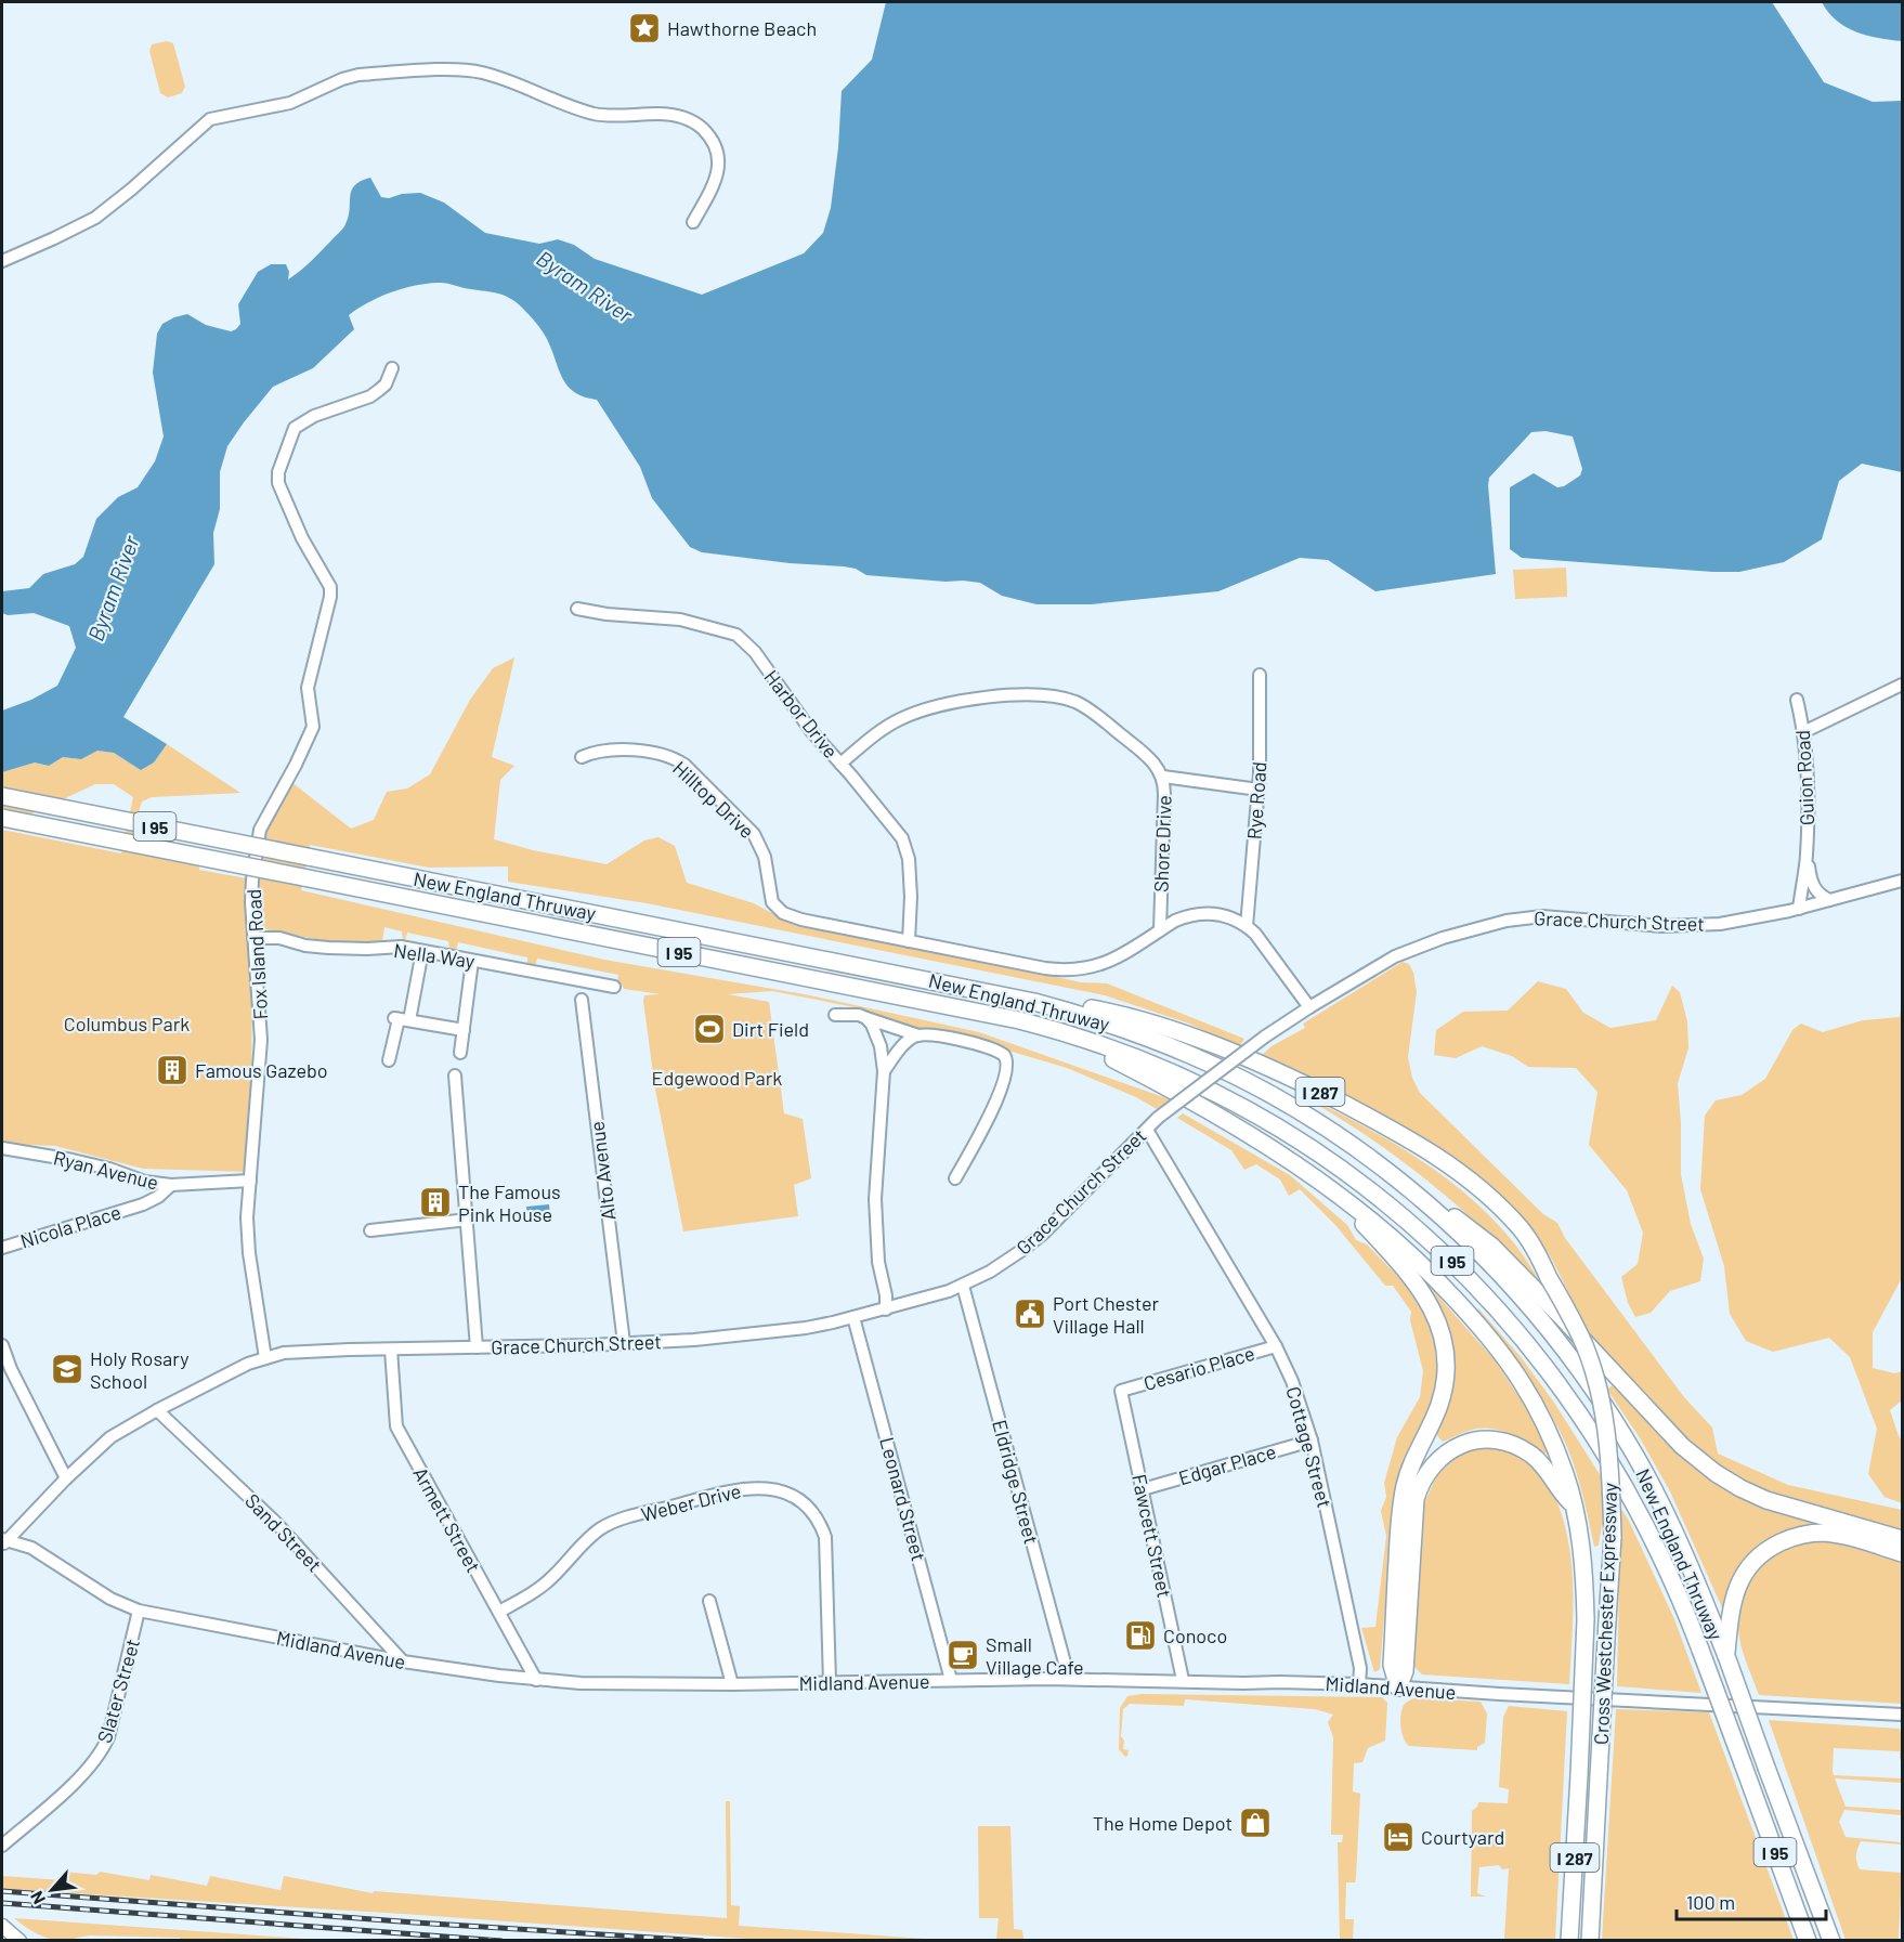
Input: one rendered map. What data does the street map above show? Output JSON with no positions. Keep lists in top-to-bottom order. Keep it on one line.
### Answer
{"streets":{"highway":["I 95","New England Thruway","I 287","Cross Westchester Expressway"],"street":["Harbor Drive","Guion Road","Hilltop Drive","Rye Road","Shore Drive","Grace Church Street","Fox Island Road","Nella Way","Ryan Avenue","Alto Avenue","Nicola Place","Cesario Place","Cottage Street","Edgar Place","Eldridge Street","Leonard Street","Weber Drive","Armett Street","Sand Street","Fawcett Street","Midland Avenue","Slater Street"]},"crossings":[["Harbor Drive","Hilltop Drive"],["Harbor Drive","Shore Drive"],["Guion Road","Grace Church Street"],["Hilltop Drive","Rye Road"],["Hilltop Drive","Shore Drive"],["New England Thruway","Cross Westchester Expressway"],["Grace Church Street","Fox Island Road"],["Grace Church Street","Alto Avenue"],["Grace Church Street","Cottage Street"],["Grace Church Street","Eldridge Street"],["Grace Church Street","Leonard Street"],["Grace Church Street","Armett Street"],["Grace Church Street","Sand Street"],["Grace Church Street","Midland Avenue"],["Fox Island Road","Nella Way"],["Fox Island Road","Ryan Avenue"],["Ryan Avenue","Nicola Place"],["Cesario Place","Cottage Street"],["Cesario Place","Fawcett Street"],["Cottage Street","Edgar Place"],["Cottage Street","Midland Avenue"],["Edgar Place","Fawcett Street"],["Eldridge Street","Midland Avenue"],["Leonard Street","Midland Avenue"],["Weber Drive","Armett Street"],["Weber Drive","Midland Avenue"],["Armett Street","Midland Avenue"],["Sand Street","Midland Avenue"],["Fawcett Street","Midland Avenue"],["Midland Avenue","Slater Street"]],"water":["Byram River"],"parks":["Columbus Park","Edgewood Park"],"places":{"place":["Hawthorne Beach"],"sports":["Dirt Field"],"building":["Famous Gazebo","The Famous Pink House"],"public building":["Port Chester Village Hall"],"school or university":["Holy Rosary School"],"fuel station":["Conoco"],"cafe":["Small Village Cafe"],"shop":["The Home Depot"],"hotel":["Courtyard"]},"scale_bar":"100 m","north":"bottom left"}
